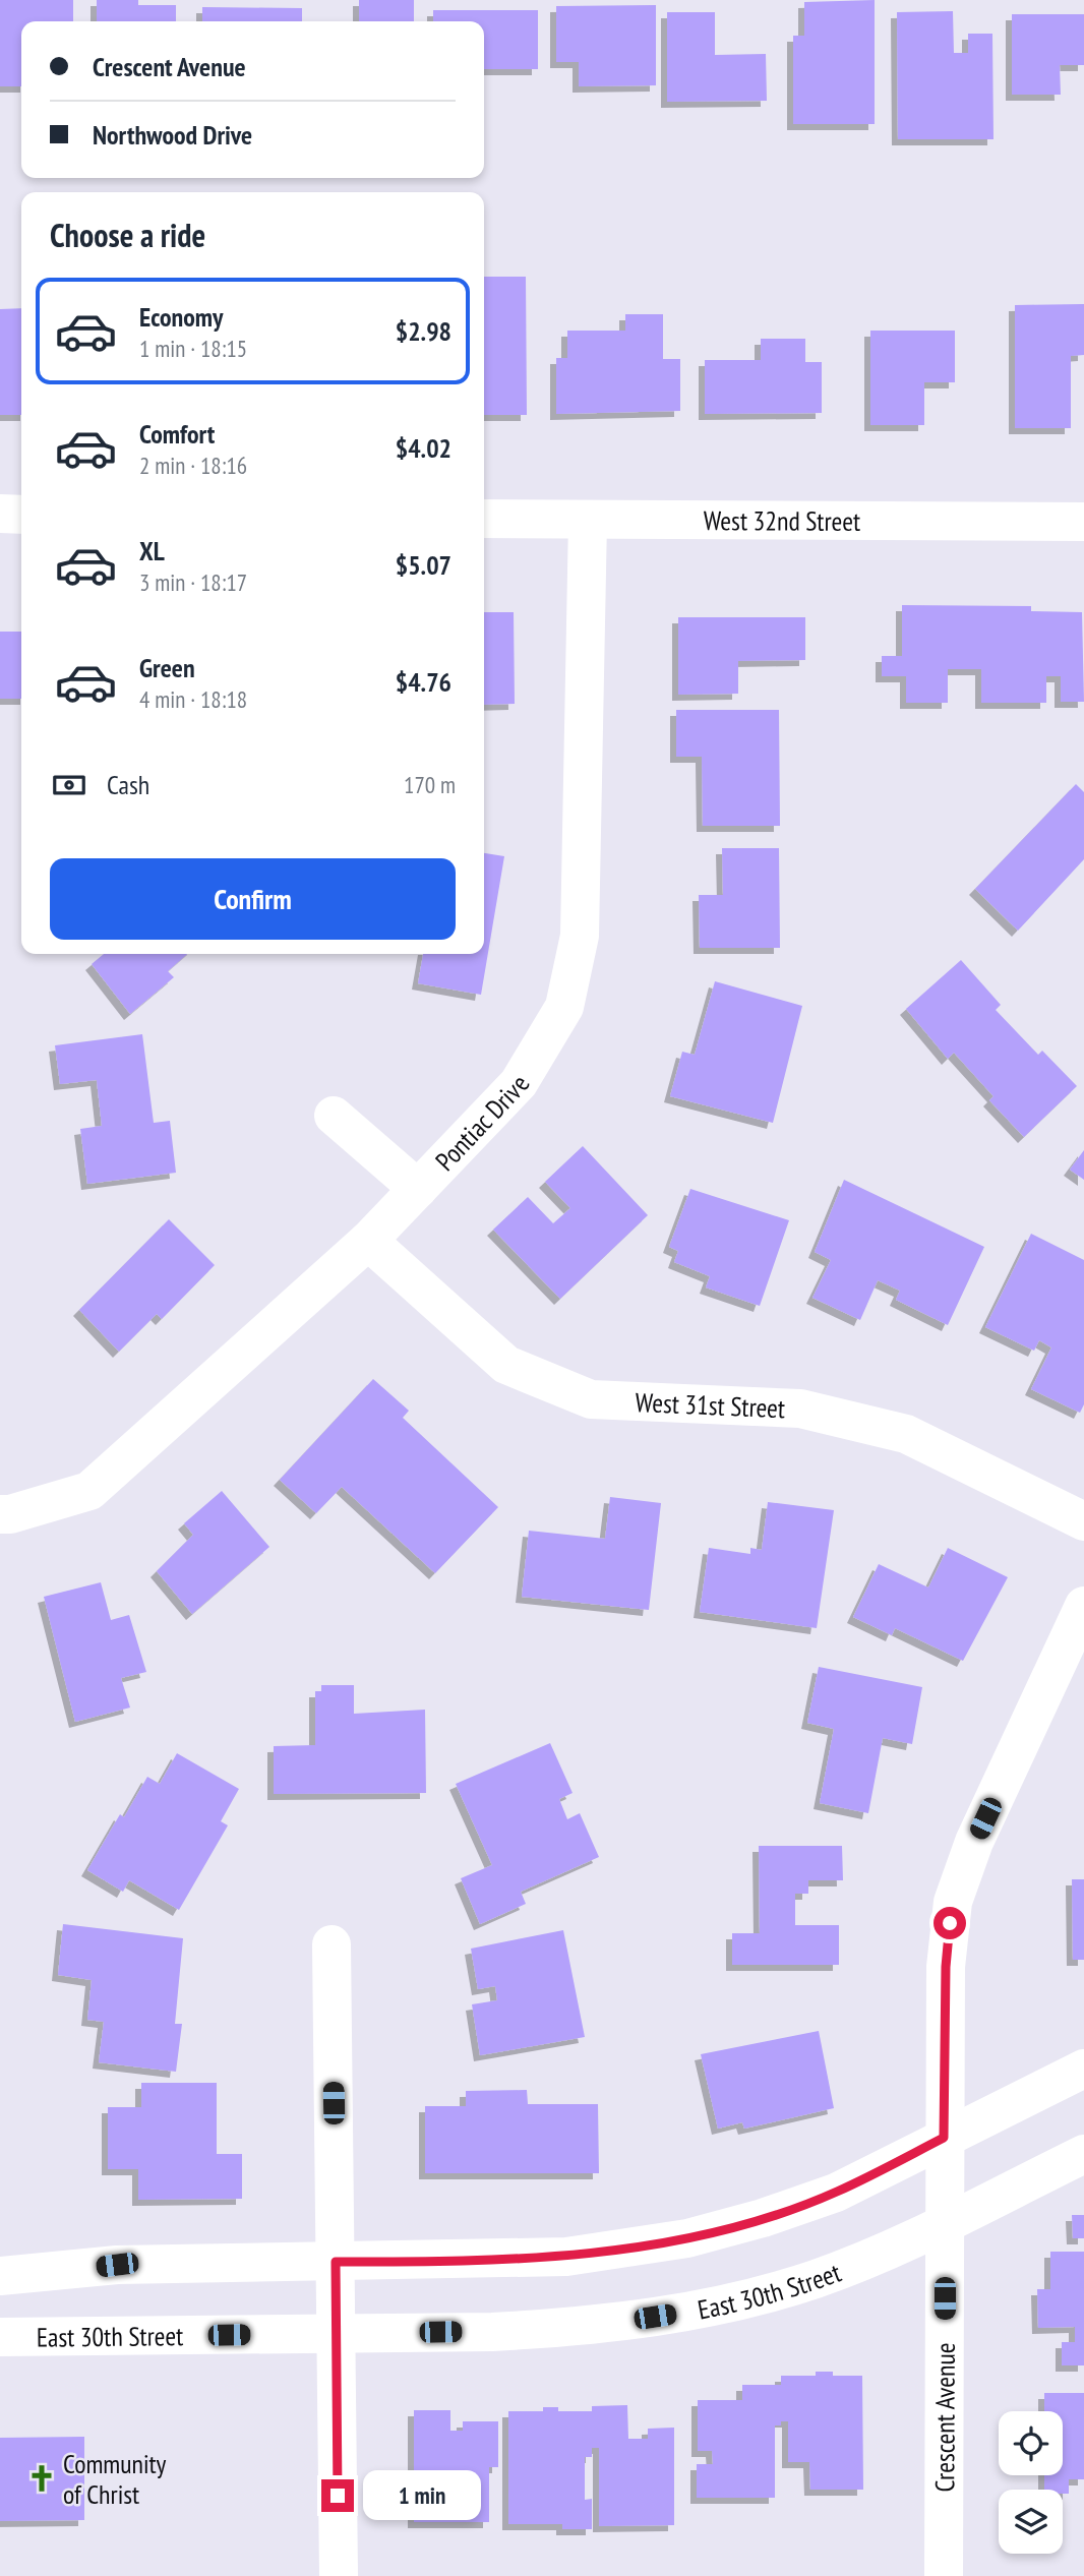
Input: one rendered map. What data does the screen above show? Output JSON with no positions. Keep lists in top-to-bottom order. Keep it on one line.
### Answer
{"streets":{"street":["West 32nd Street","Pontiac Drive","West 31st Street","East 30th Street","Crescent Avenue"]},"crossings":[["West 32nd Street","Pontiac Drive"],["Pontiac Drive","West 31st Street"],["East 30th Street","Crescent Avenue"]],"places":{"church":["Community of Christ"]},"page":{"banner":["Crescent Avenue","Northwood Drive"],"heading":"Choose a ride","list":[{"name":"Economy","note":"1 min · 18:15","value":"$2.98"},{"name":"Comfort","note":"2 min · 18:16","value":"$4.02"},{"name":"XL","note":"3 min · 18:17","value":"$5.07"},{"name":"Green","note":"4 min · 18:18","value":"$4.76"}],"pay":["Cash","170 m"],"buttons":"Confirm","bubble":"1 min"}}
